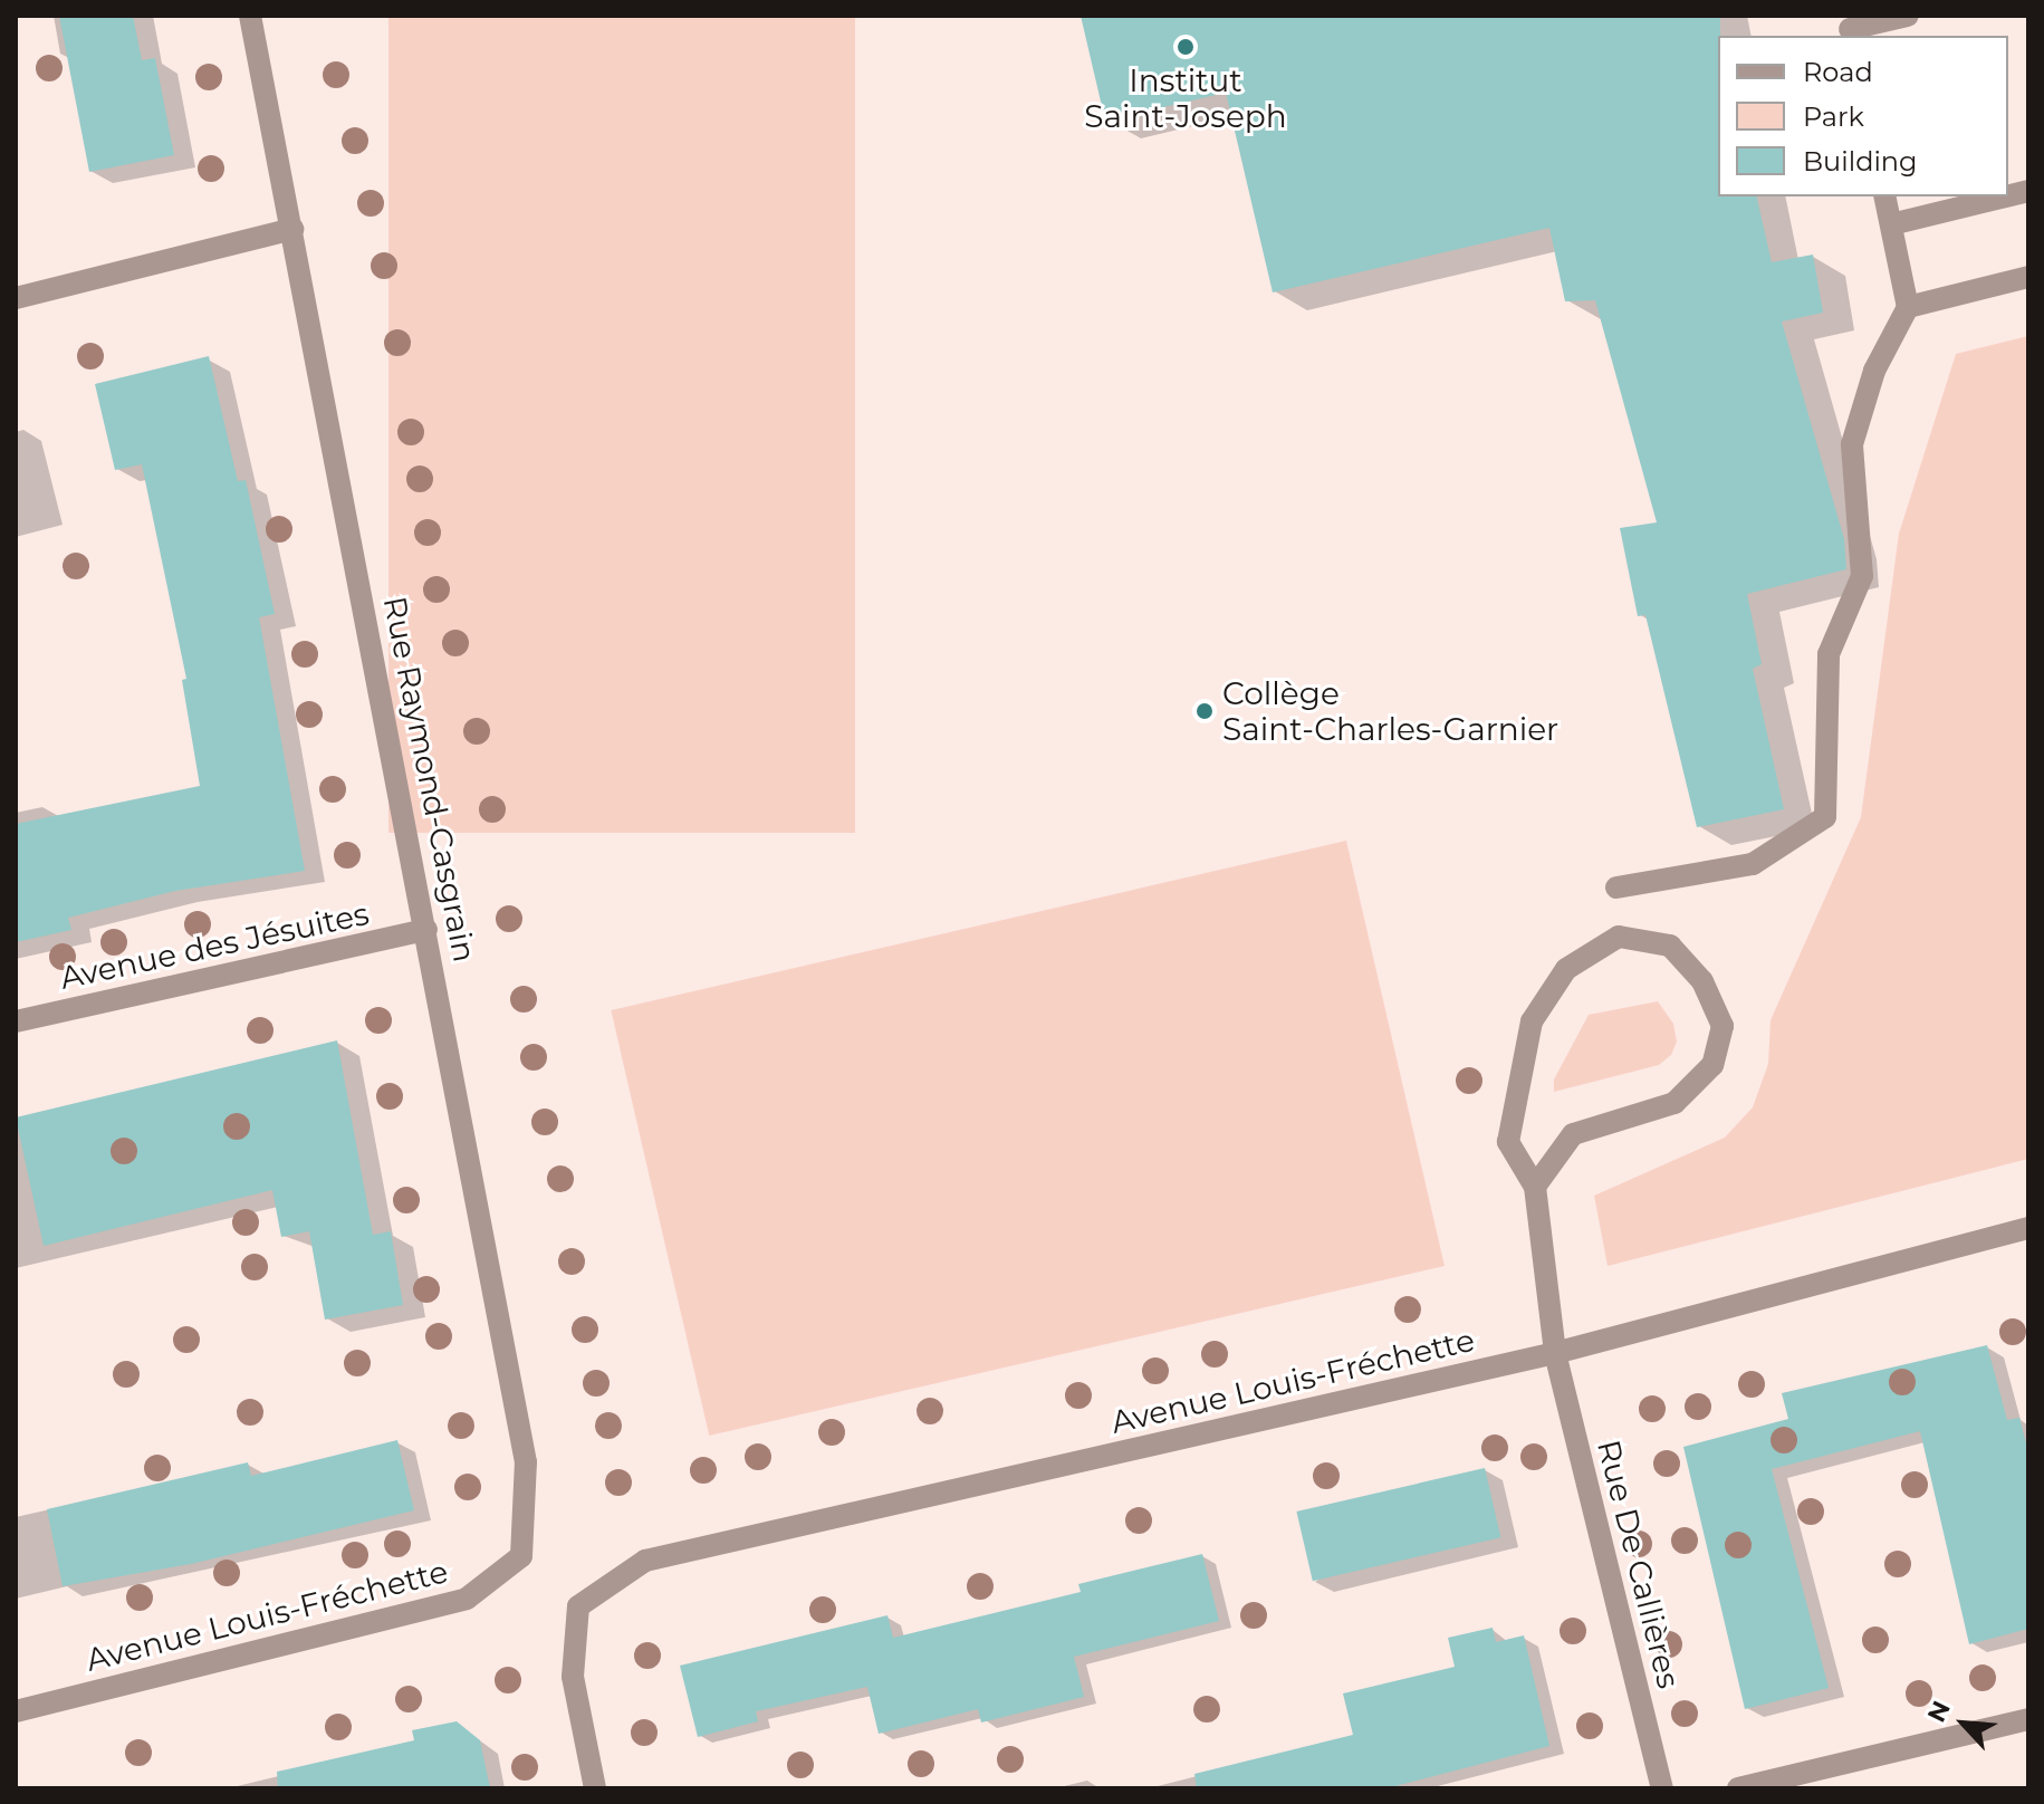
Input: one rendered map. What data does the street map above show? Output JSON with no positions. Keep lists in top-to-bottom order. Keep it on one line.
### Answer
{"streets":{"street":["Rue Raymond-Casgrain","Avenue des Jésuites","Avenue Louis-Fréchette","Rue De Callières"]},"crossings":[["Rue Raymond-Casgrain","Avenue des Jésuites"],["Rue Raymond-Casgrain","Avenue Louis-Fréchette"],["Avenue Louis-Fréchette","Rue De Callières"]],"places":["Institut Saint-Joseph","Collège Saint-Charles-Garnier"],"legend":["Road","Park","Building"],"north":"top left"}
